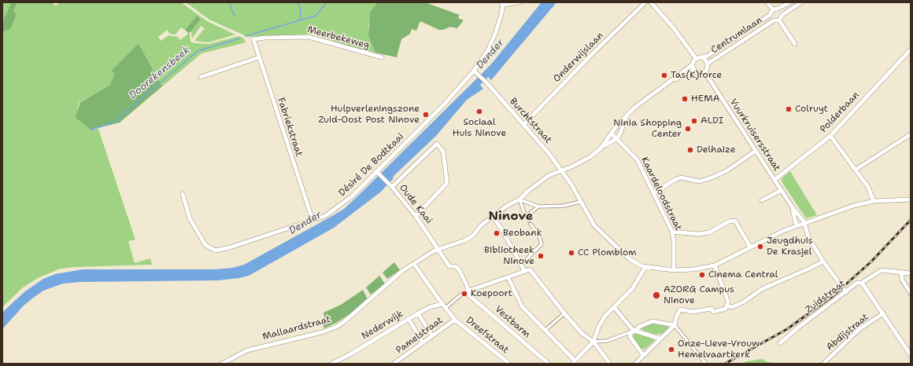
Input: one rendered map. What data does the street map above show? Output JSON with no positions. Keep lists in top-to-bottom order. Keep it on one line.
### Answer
{"streets":{"street":["Centrumlaan","Meerbekeweg","Onderwijslaan","Polderbaan","Burchtstraat","Fabriekstraat","Vuurkruisersstraat","Désiré De Bodtkaai","Kaardeloodstraat","Oude Kaai","Zuidstraat","Vestbarm","Nederwijk","Mallaardstraat","Abdijstraat","Pamelstraat","Dreefstraat"]},"crossings":[["Centrumlaan","Vuurkruisersstraat"],["Meerbekeweg","Fabriekstraat"],["Onderwijslaan","Burchtstraat"],["Polderbaan","Vuurkruisersstraat"],["Burchtstraat","Vuurkruisersstraat"],["Burchtstraat","Désiré De Bodtkaai"],["Burchtstraat","Kaardeloodstraat"],["Burchtstraat","Mallaardstraat"],["Fabriekstraat","Désiré De Bodtkaai"],["Désiré De Bodtkaai","Oude Kaai"],["Oude Kaai","Vestbarm"],["Oude Kaai","Mallaardstraat"],["Nederwijk","Dreefstraat"],["Mallaardstraat","Dreefstraat"],["Pamelstraat","Dreefstraat"]],"districts":["Ninove"],"water":["Dender","Doorekensbeek"],"places":["Tas(K)force","HEMA","Colruyt","Sociaal Huis Ninove","Hulpverleningszone Zuid-Oost Post Ninove","ALDI","Ninia Shopping Center","Delhaize","Beobank","Jeugdhuis De Krasjel","CC Plomblom","Bibliotheek Ninove","Cinema Central","Koepoort","AZORG Campus Ninove","Onze-Lieve-Vrouw Hemelvaartkerk"]}
